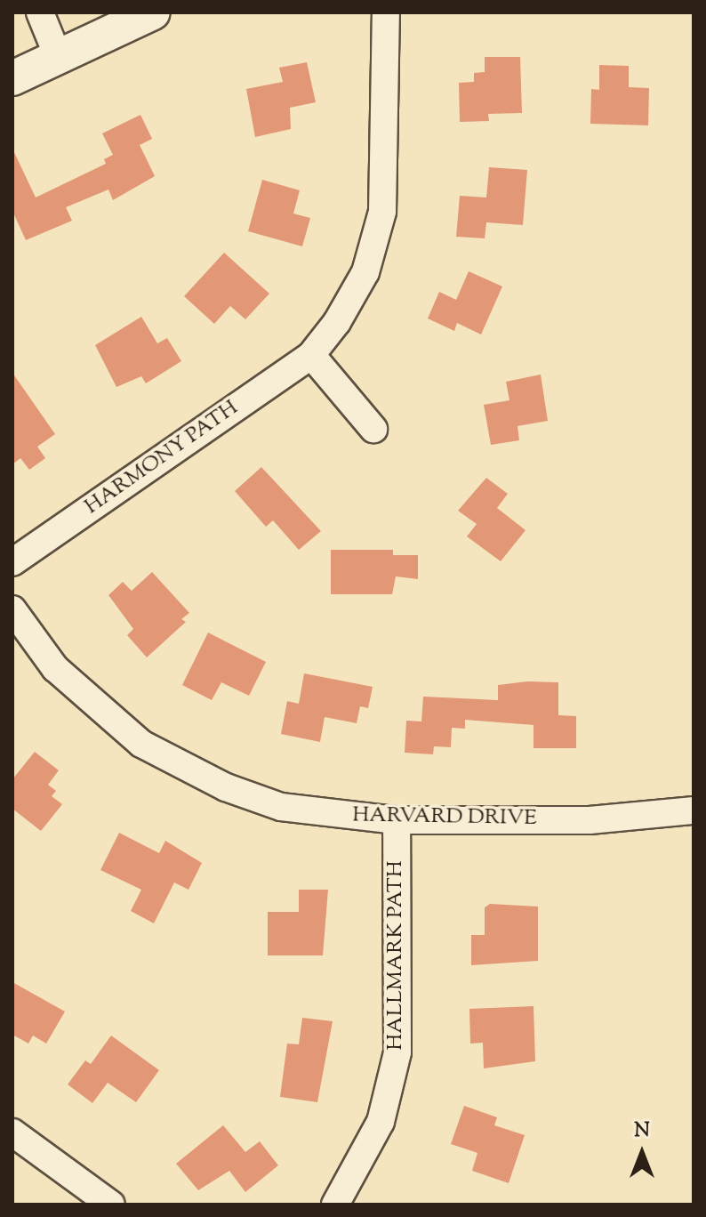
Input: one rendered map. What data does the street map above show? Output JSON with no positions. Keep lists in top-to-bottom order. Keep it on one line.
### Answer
{"streets":{"street":["HARMONY PATH","HARVARD DRIVE","HALLMARK PATH"]},"crossings":[["HARVARD DRIVE","HALLMARK PATH"]],"north":"top"}
